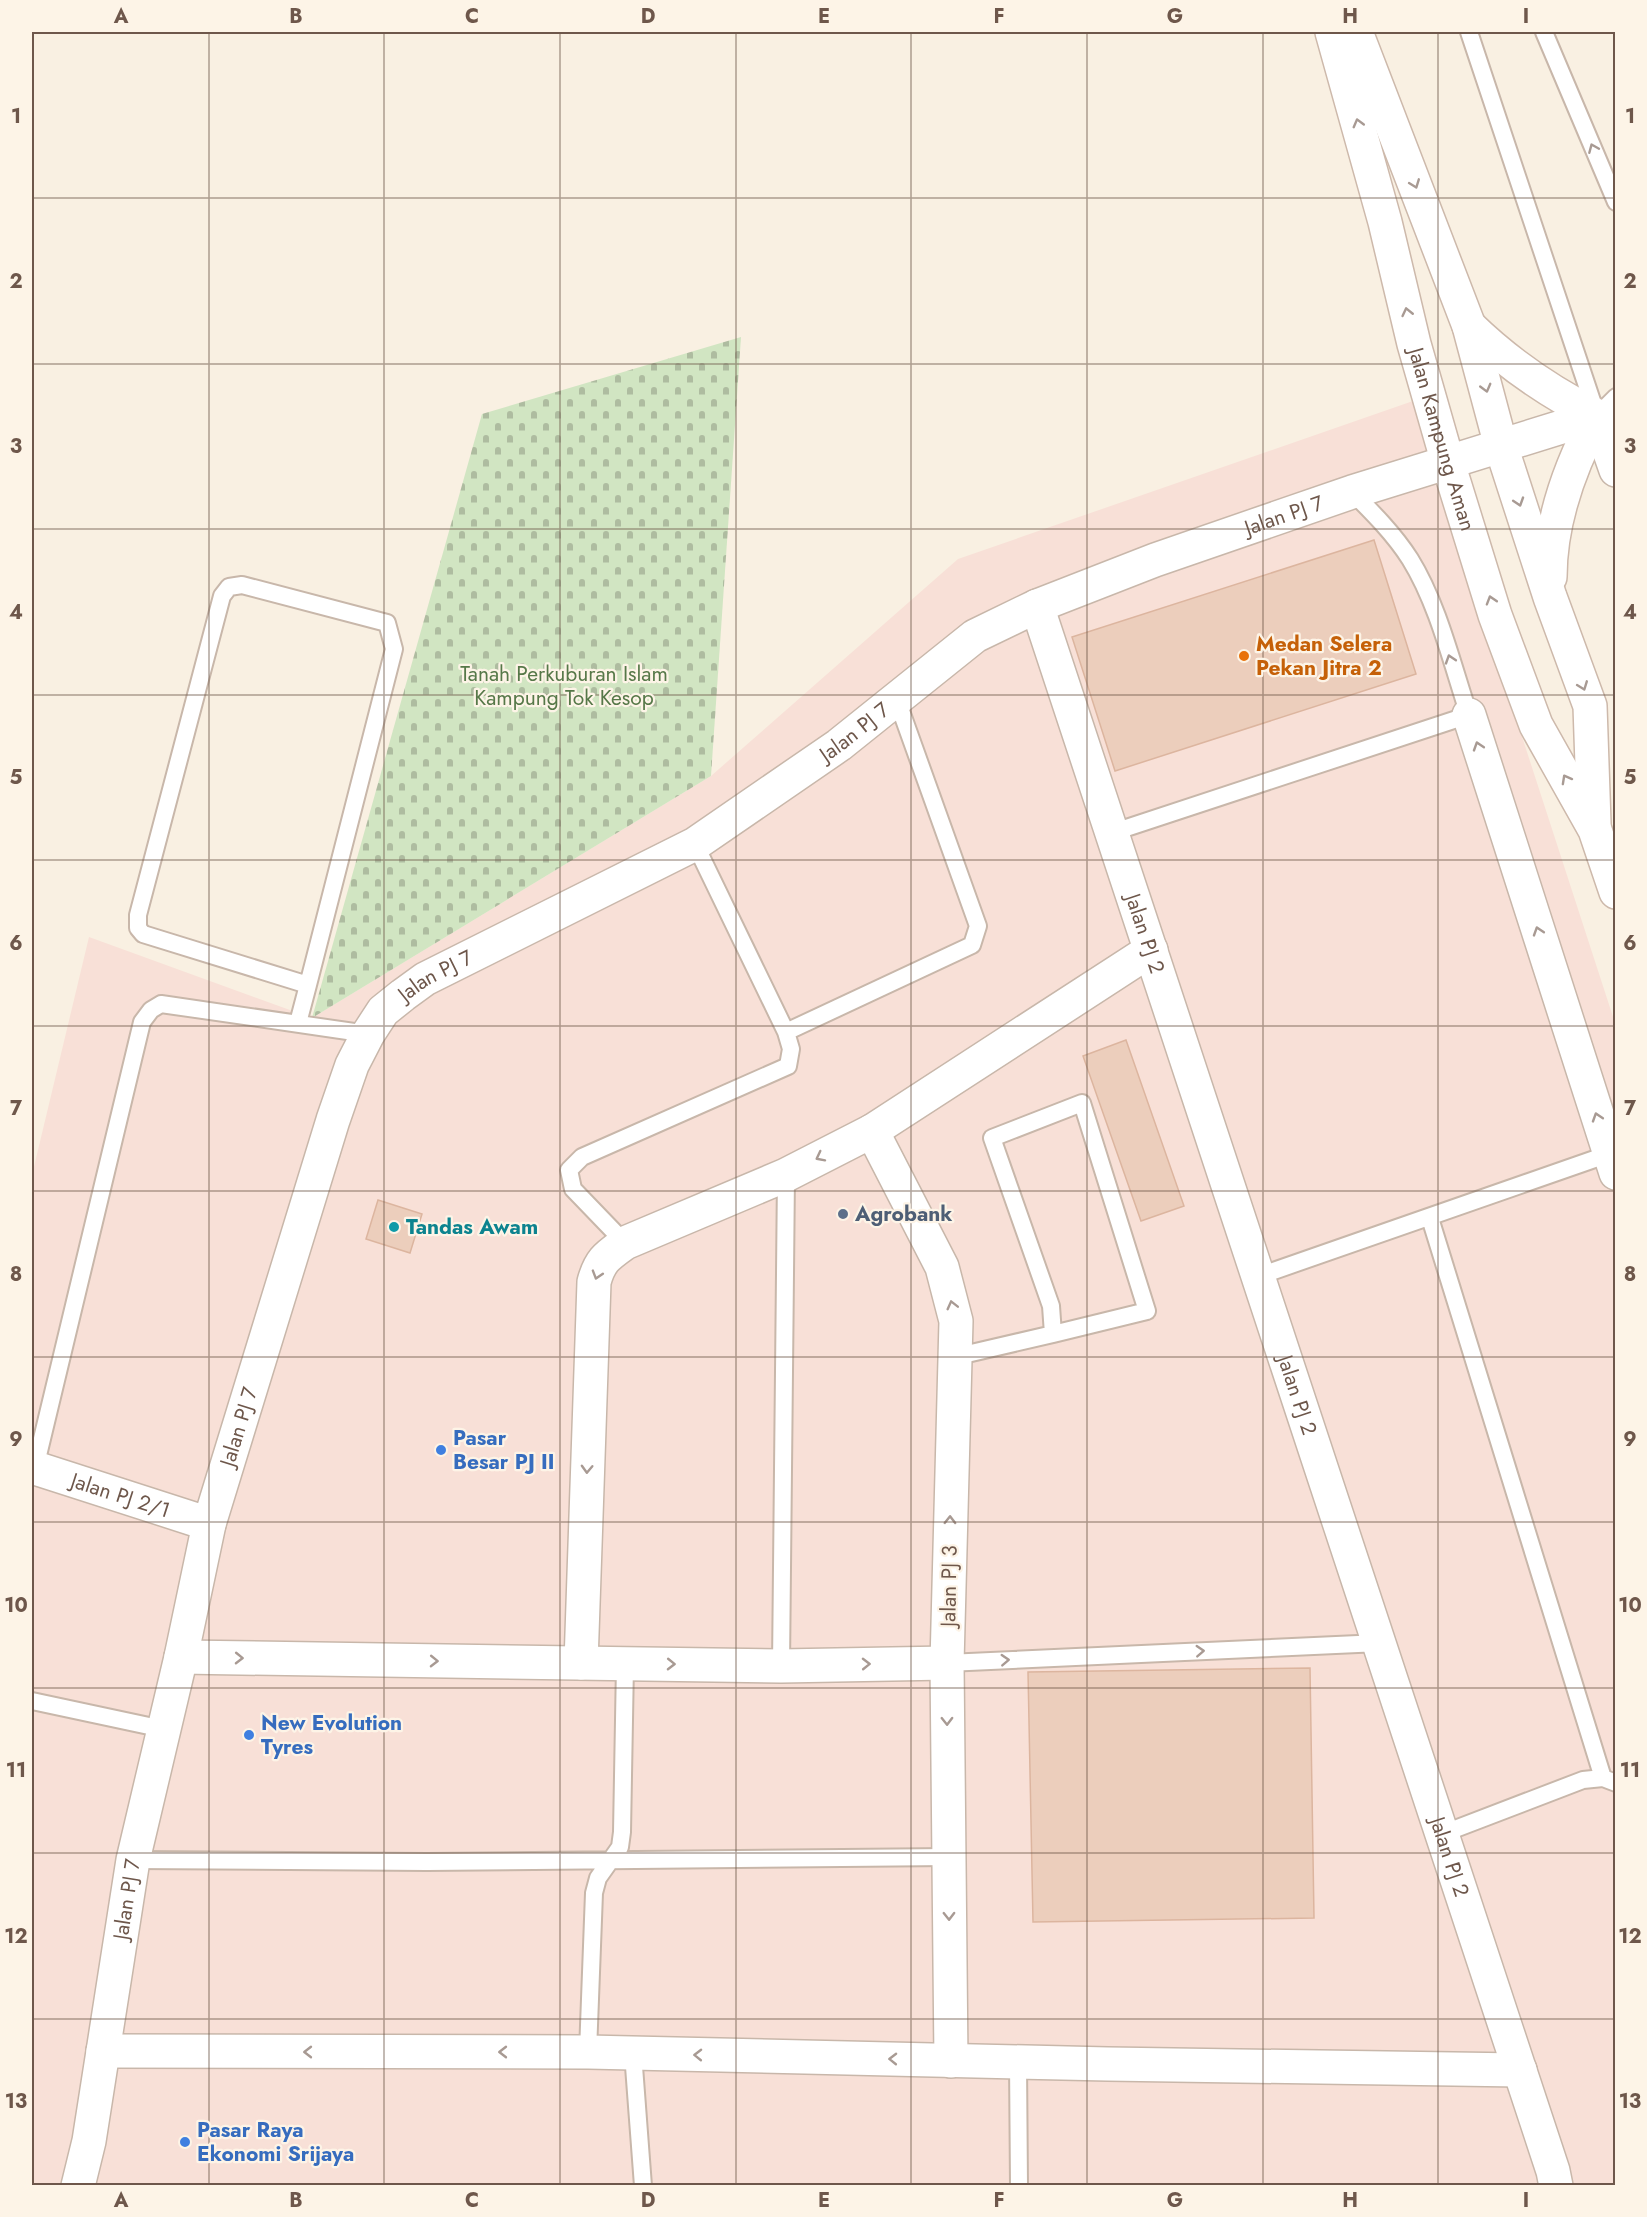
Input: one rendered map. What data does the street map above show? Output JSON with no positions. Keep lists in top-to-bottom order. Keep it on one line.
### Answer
{"streets":{"street":["Jalan Kampung Aman","Jalan PJ 7","Jalan PJ 2","Jalan PJ 2/1","Jalan PJ 3"]},"crossings":[["Jalan Kampung Aman","Jalan PJ 7"],["Jalan PJ 7","Jalan PJ 2"],["Jalan PJ 7","Jalan PJ 2/1"]],"parks":["Tanah Perkuburan Islam Kampung Tok Kesop"],"places":["Medan Selera Pekan Jitra 2","Agrobank","Tandas Awam","Pasar Besar PJ II","New Evolution Tyres","Pasar Raya Ekonomi Srijaya"],"grid":{"columns":["A","B","C","D","E","F","G","H","I"],"rows":["1","2","3","4","5","6","7","8","9","10","11","12","13"]}}
